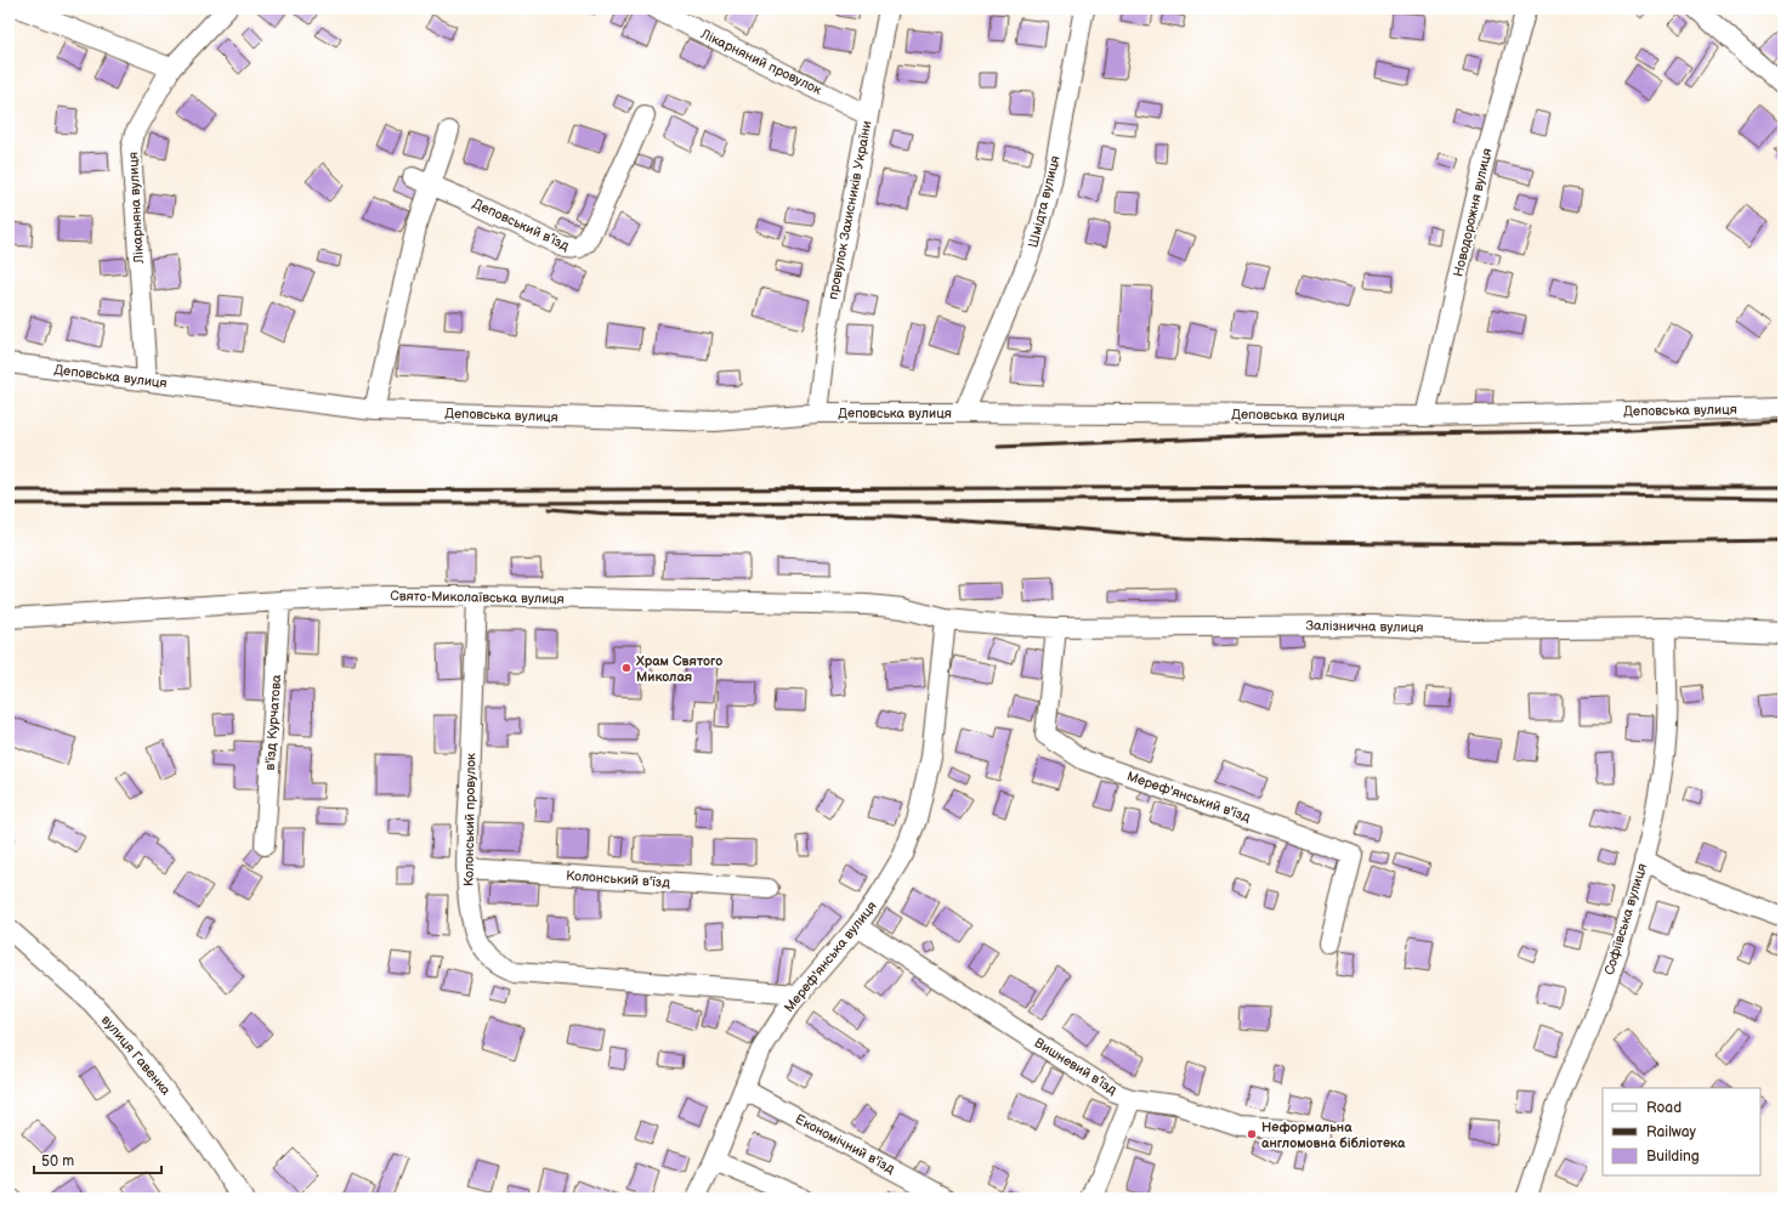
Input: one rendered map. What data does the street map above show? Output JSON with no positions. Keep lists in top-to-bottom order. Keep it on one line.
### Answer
{"streets":{"street":["Лікарняний провулок","Шмідта вулиця","Лікарняна вулиця","провулок Захисників України","Новодорожня вулиця","Деповський в’їзд","Деповська вулиця","Свято-Миколаївська вулиця","Залізнична вулиця","в'їзд Курчатова","Мереф'янський в'їзд","Колонський провулок","Колонський в'їзд","Софіївська вулиця","Мереф'янська вулиця","вулиця Гавенка","Вишневий в’їзд","Економічний в'їзд"]},"crossings":[["Лікарняний провулок","провулок Захисників України"],["Шмідта вулиця","Деповська вулиця"],["Лікарняна вулиця","Деповська вулиця"],["провулок Захисників України","Деповська вулиця"],["Новодорожня вулиця","Деповська вулиця"],["Свято-Миколаївська вулиця","Залізнична вулиця"],["Свято-Миколаївська вулиця","в'їзд Курчатова"],["Свято-Миколаївська вулиця","Колонський провулок"],["Свято-Миколаївська вулиця","Мереф'янська вулиця"],["Залізнична вулиця","Мереф'янський в'їзд"],["Залізнична вулиця","Софіївська вулиця"],["Залізнична вулиця","Мереф'янська вулиця"],["Колонський провулок","Колонський в'їзд"],["Колонський провулок","Мереф'янська вулиця"],["Мереф'янська вулиця","Вишневий в’їзд"],["Мереф'янська вулиця","Економічний в'їзд"]],"places":["Храм Святого Миколая","Неформальна англомовна бібліотека"],"legend":["Road","Railway","Building"],"scale_bar":"50 m"}
